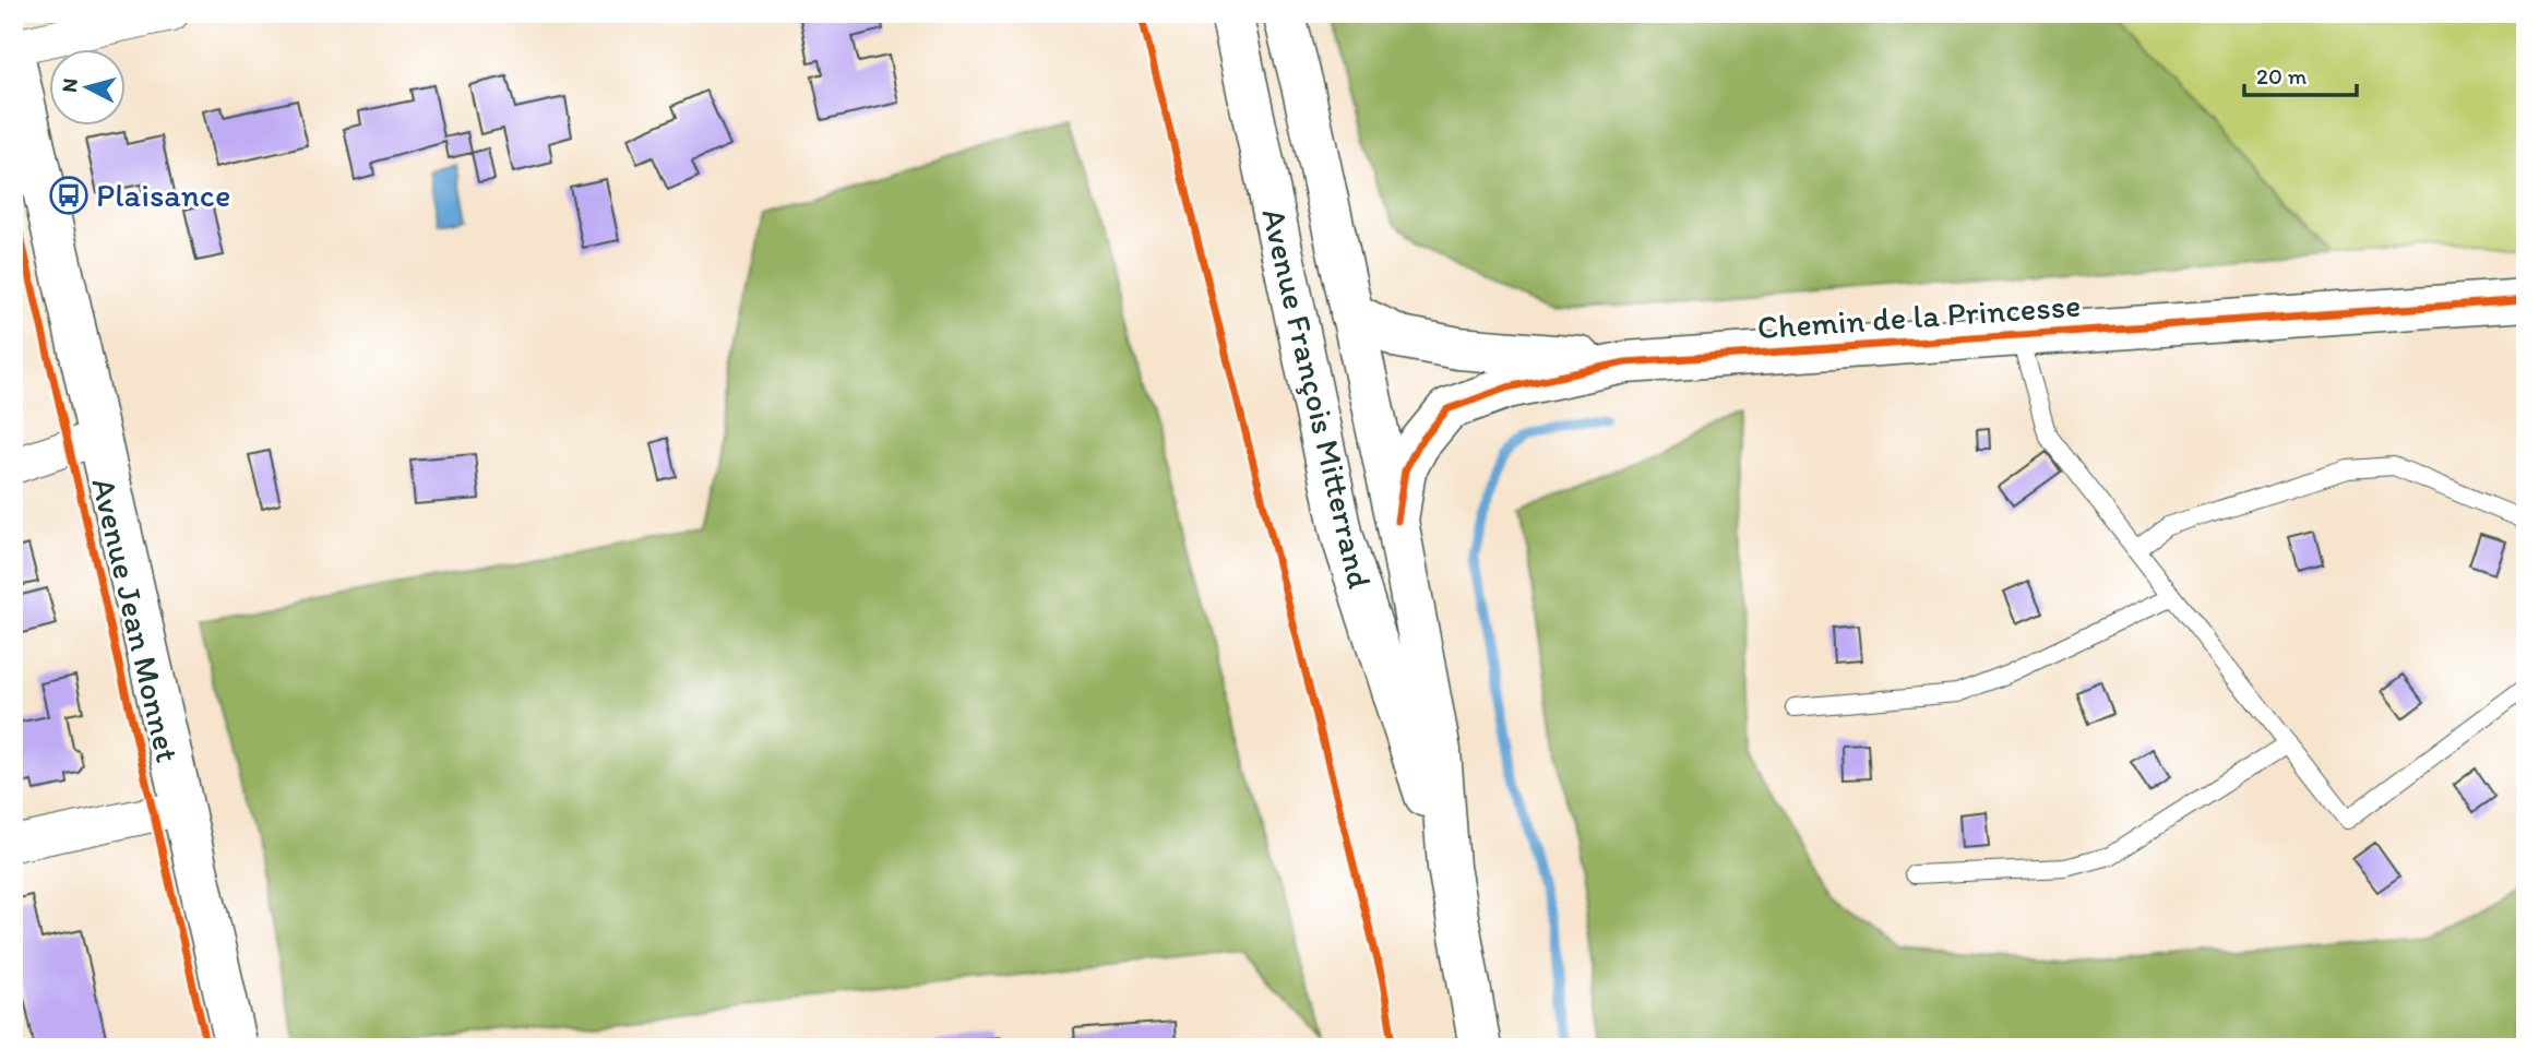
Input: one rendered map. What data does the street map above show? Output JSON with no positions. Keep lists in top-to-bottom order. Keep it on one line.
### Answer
{"streets":{"street":["Chemin de la Princesse","Avenue François Mitterrand"],"cycle path":["Avenue Jean Monnet"]},"crossings":[["Chemin de la Princesse","Avenue François Mitterrand"]],"places":{"bus stop":["Plaisance"]},"scale_bar":"20 m","north":"left"}
